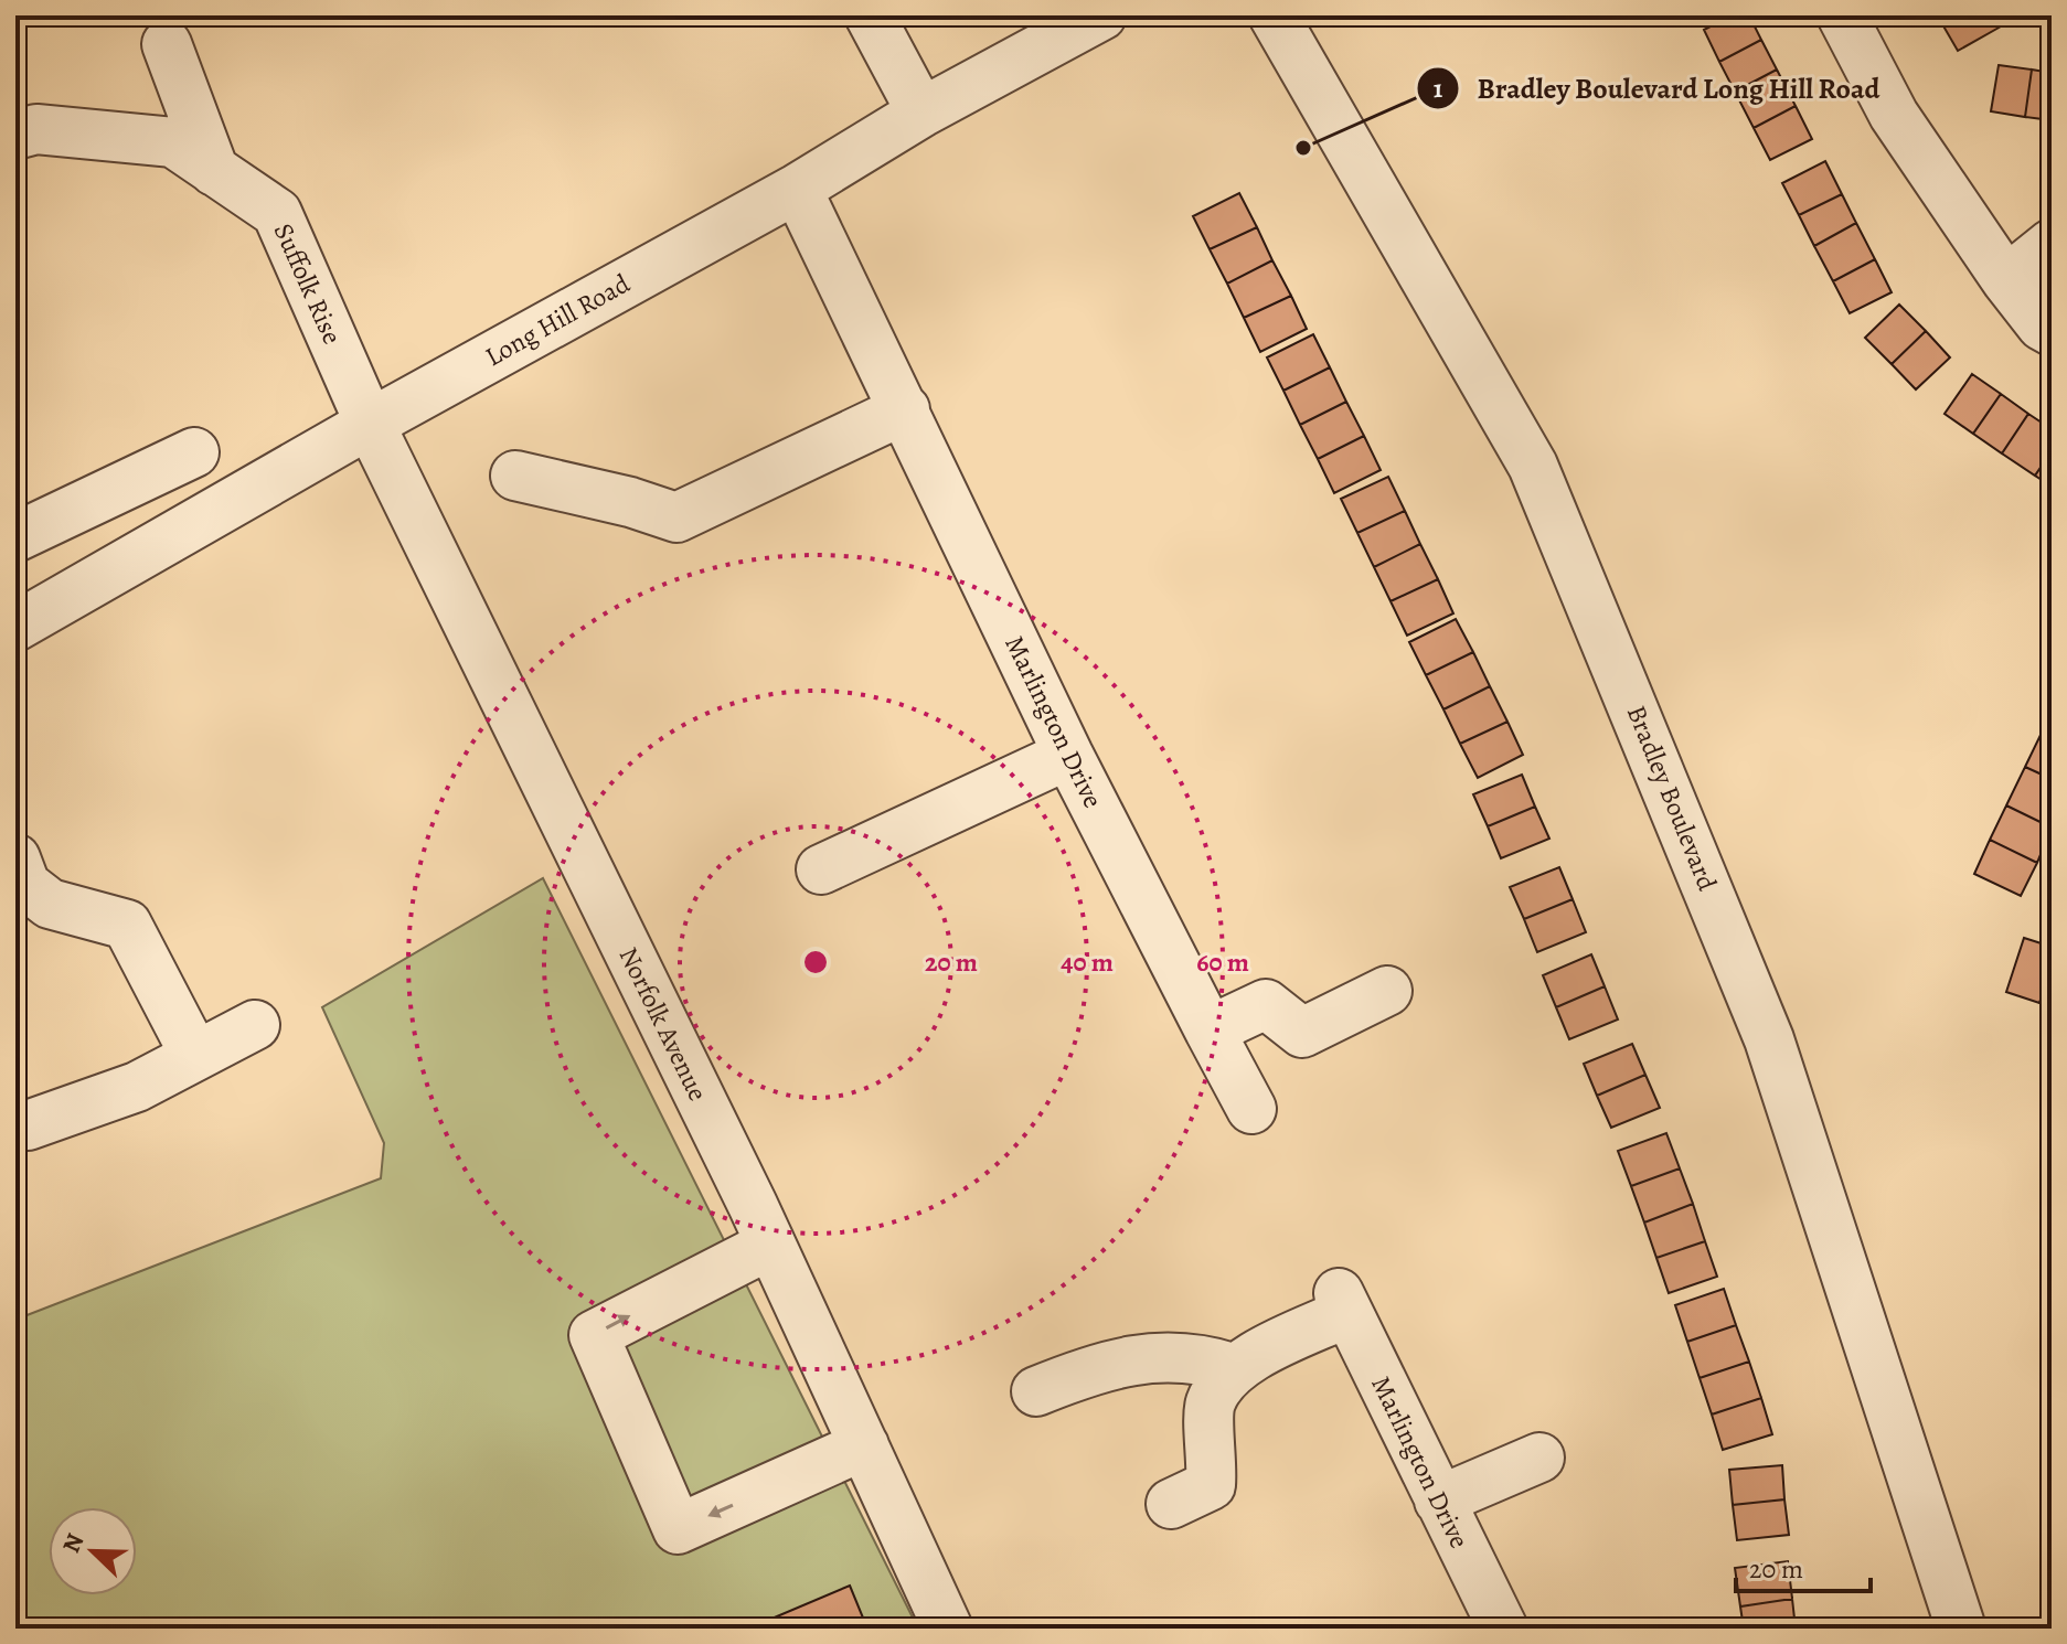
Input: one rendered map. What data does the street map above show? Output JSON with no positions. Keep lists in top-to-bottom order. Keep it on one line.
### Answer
{"streets":{"street":["Suffolk Rise","Long Hill Road","Marlington Drive","Bradley Boulevard","Norfolk Avenue"]},"crossings":[["Suffolk Rise","Long Hill Road"],["Suffolk Rise","Norfolk Avenue"],["Long Hill Road","Marlington Drive"],["Long Hill Road","Norfolk Avenue"]],"places":["Bradley Boulevard Long Hill Road"],"scale_bar":"20 m","north":"top left","rings":["20 m","40 m","60 m"]}
